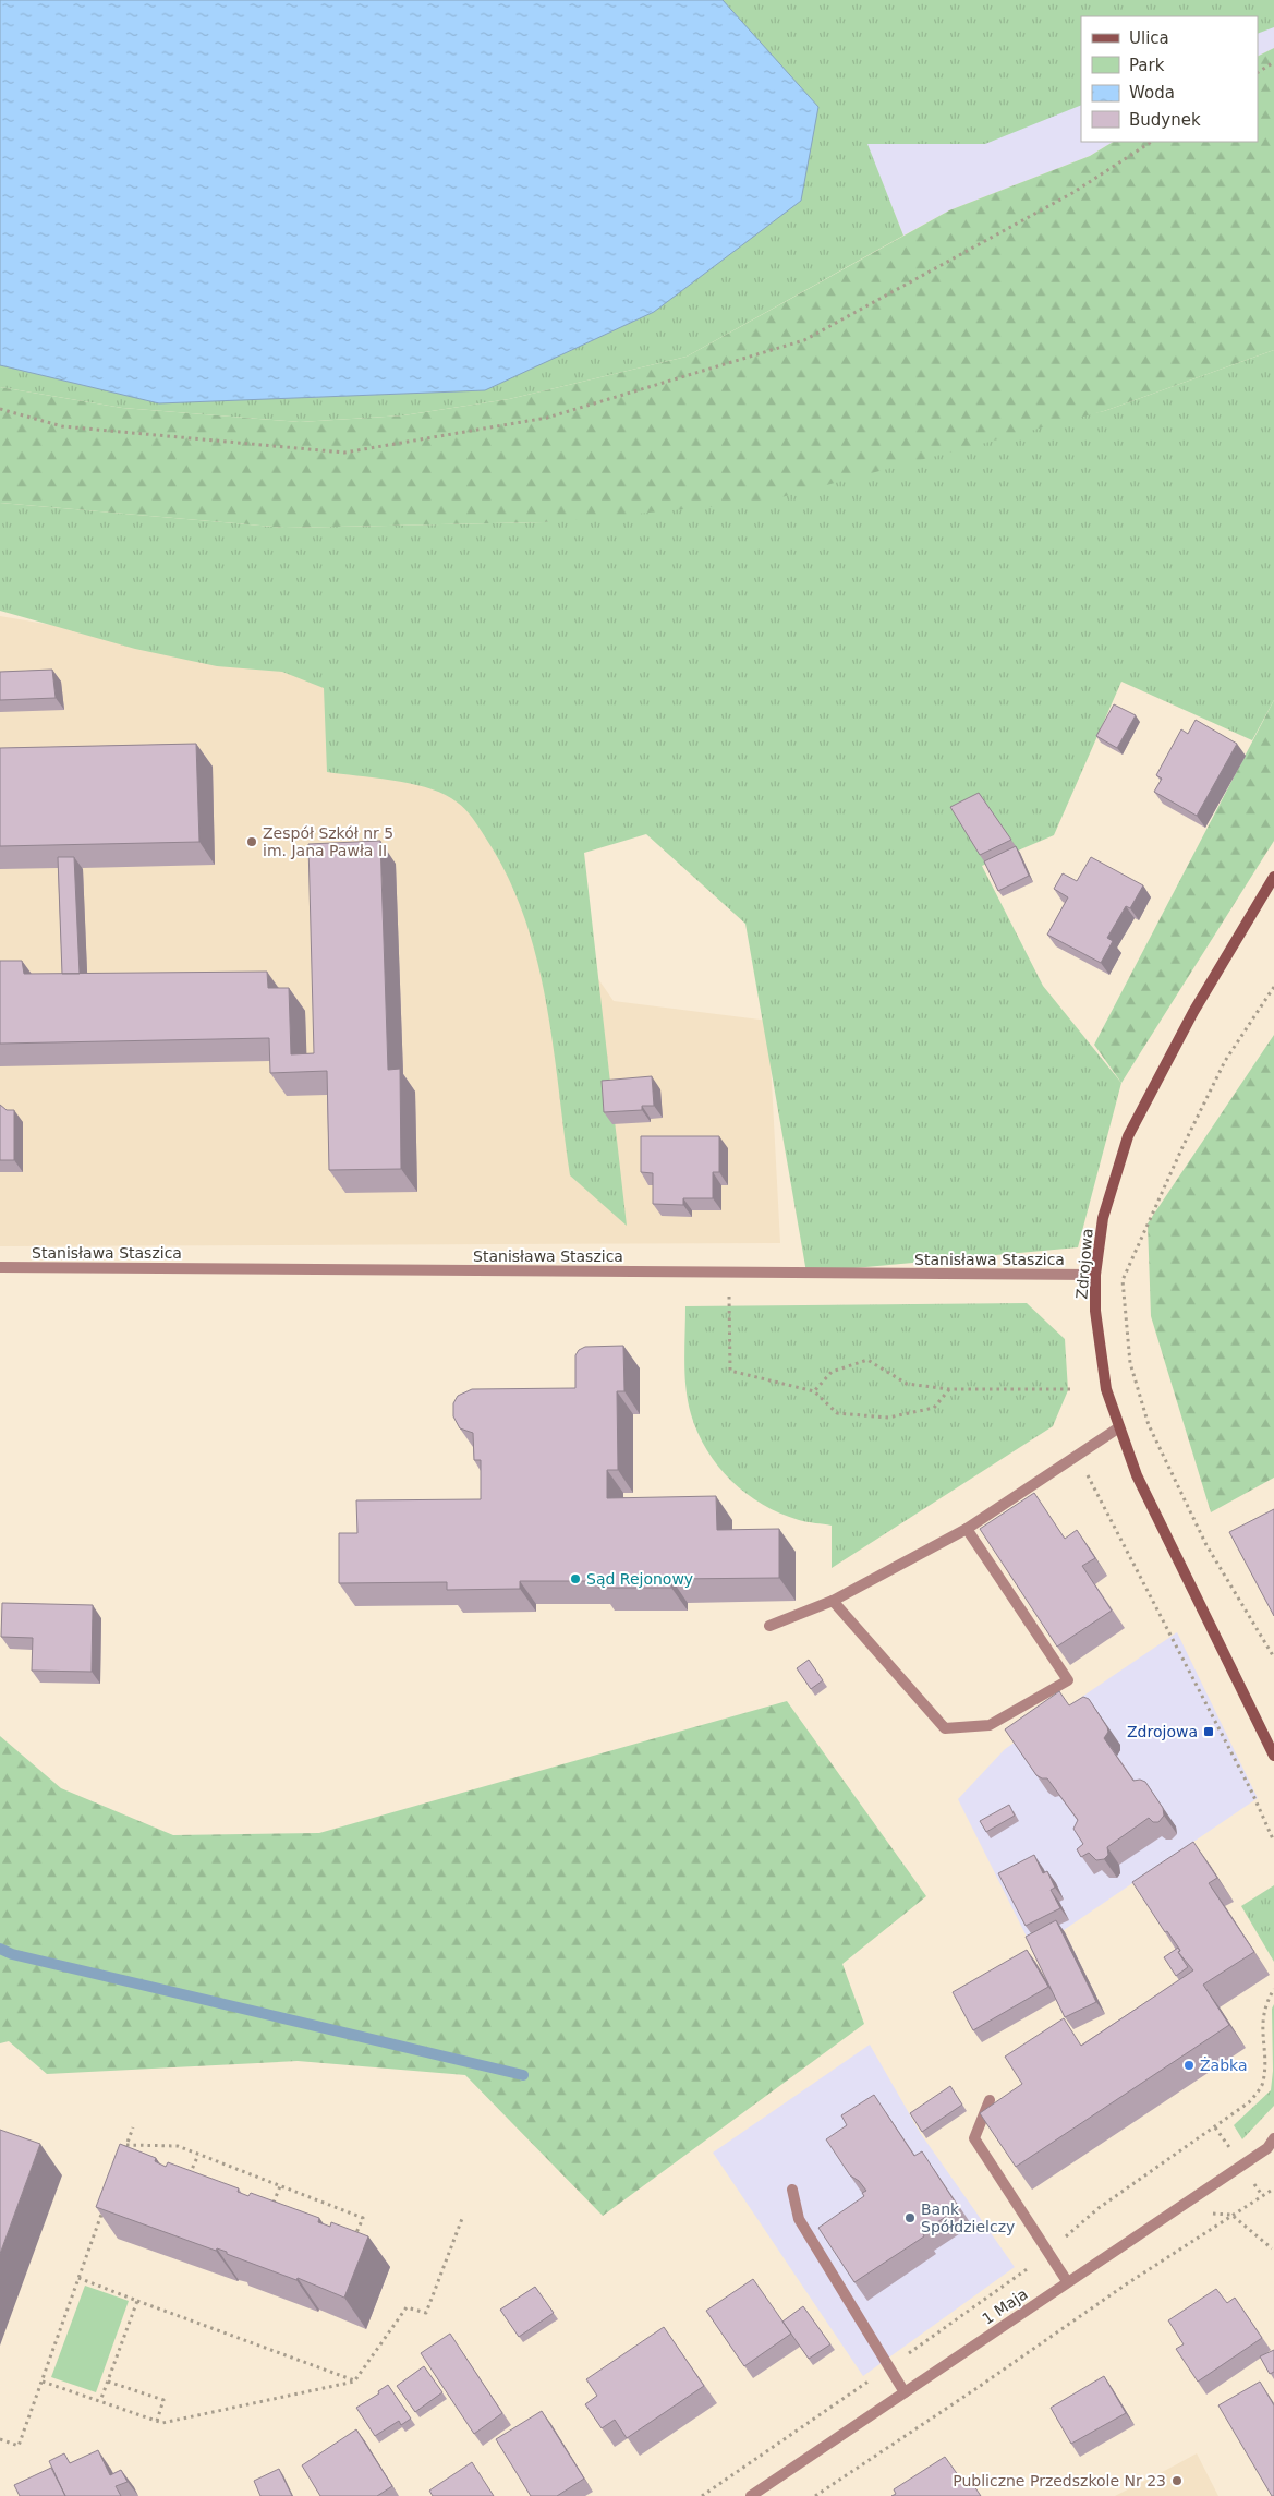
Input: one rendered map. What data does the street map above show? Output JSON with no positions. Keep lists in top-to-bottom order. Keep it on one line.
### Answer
{"streets":{"main road":["Zdrojowa"],"street":["Stanisława Staszica","1 Maja"]},"crossings":[["Stanisława Staszica","Zdrojowa"]],"places":{"other":["Zespół Szkół nr 5 im. Jana Pawła II","Sąd Rejonowy","Żabka","Bank Spółdzielczy","Publiczne Przedszkole Nr 23"],"transit":["Zdrojowa"]},"legend":["Ulica","Park","Woda","Budynek"]}
